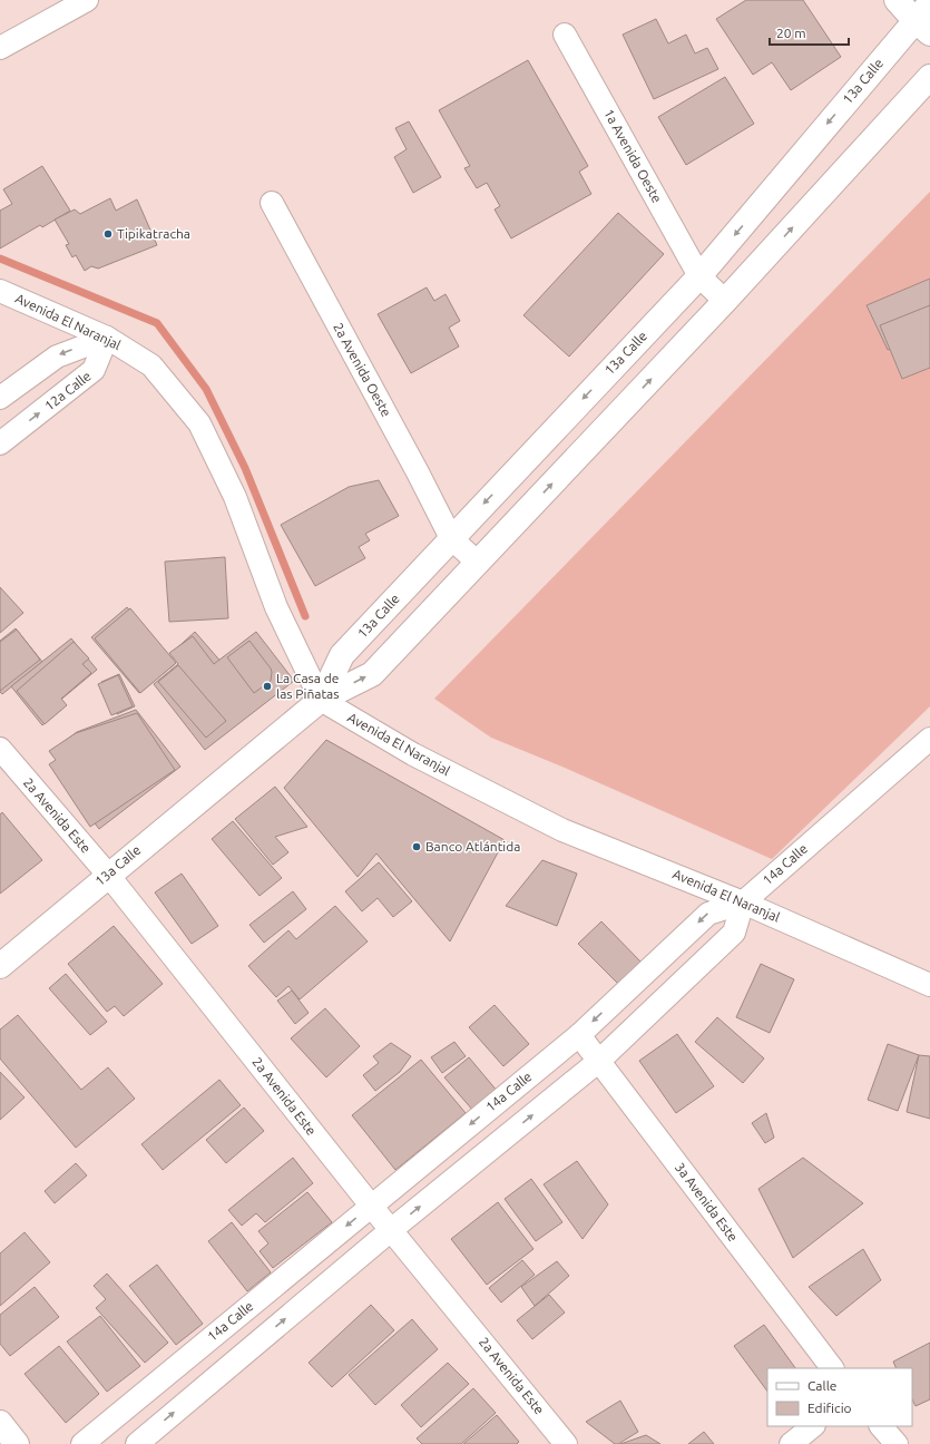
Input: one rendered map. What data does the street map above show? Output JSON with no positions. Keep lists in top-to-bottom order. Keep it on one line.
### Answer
{"streets":{"street":["13a Calle","1a Avenida Oeste","Avenida El Naranjal","2a Avenida Oeste","12a Calle","2a Avenida Este","14a Calle","3a Avenida Este"]},"crossings":[["13a Calle","1a Avenida Oeste"],["13a Calle","Avenida El Naranjal"],["13a Calle","2a Avenida Oeste"],["13a Calle","2a Avenida Este"],["Avenida El Naranjal","12a Calle"],["Avenida El Naranjal","14a Calle"],["2a Avenida Este","14a Calle"],["14a Calle","3a Avenida Este"]],"places":["Tipikatracha","La Casa de las Piñatas","Banco Atlántida"],"legend":["Calle","Edificio"],"scale_bar":"20 m"}
